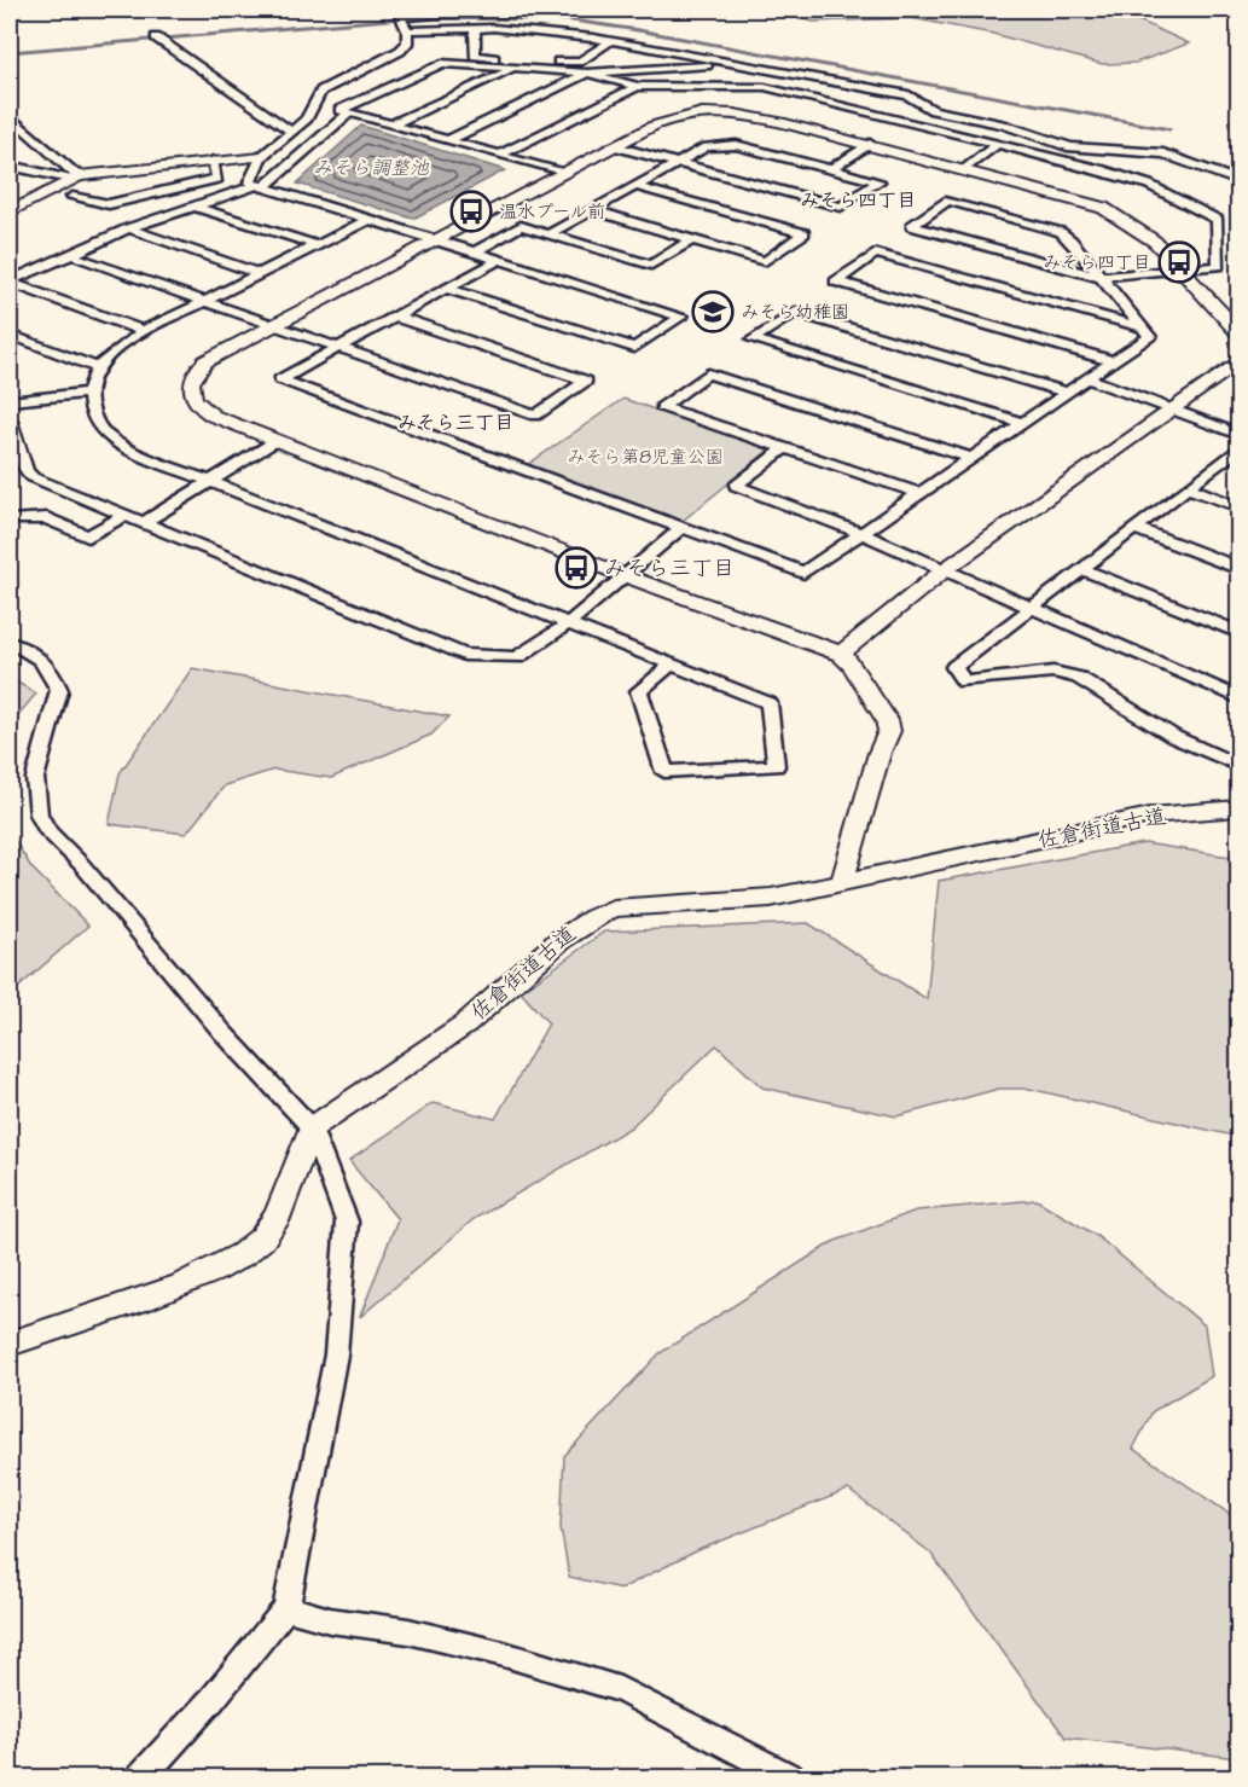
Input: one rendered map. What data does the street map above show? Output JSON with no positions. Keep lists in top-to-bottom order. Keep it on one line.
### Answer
{"streets":{"street":["佐倉街道古道"]},"districts":["みそら四丁目","みそら三丁目"],"water":["みそら調整池"],"parks":["みそら第8児童公園"],"places":{"bus stop":["温水プール前","みそら四丁目","みそら三丁目"],"school or university":["みそら幼稚園"]}}
